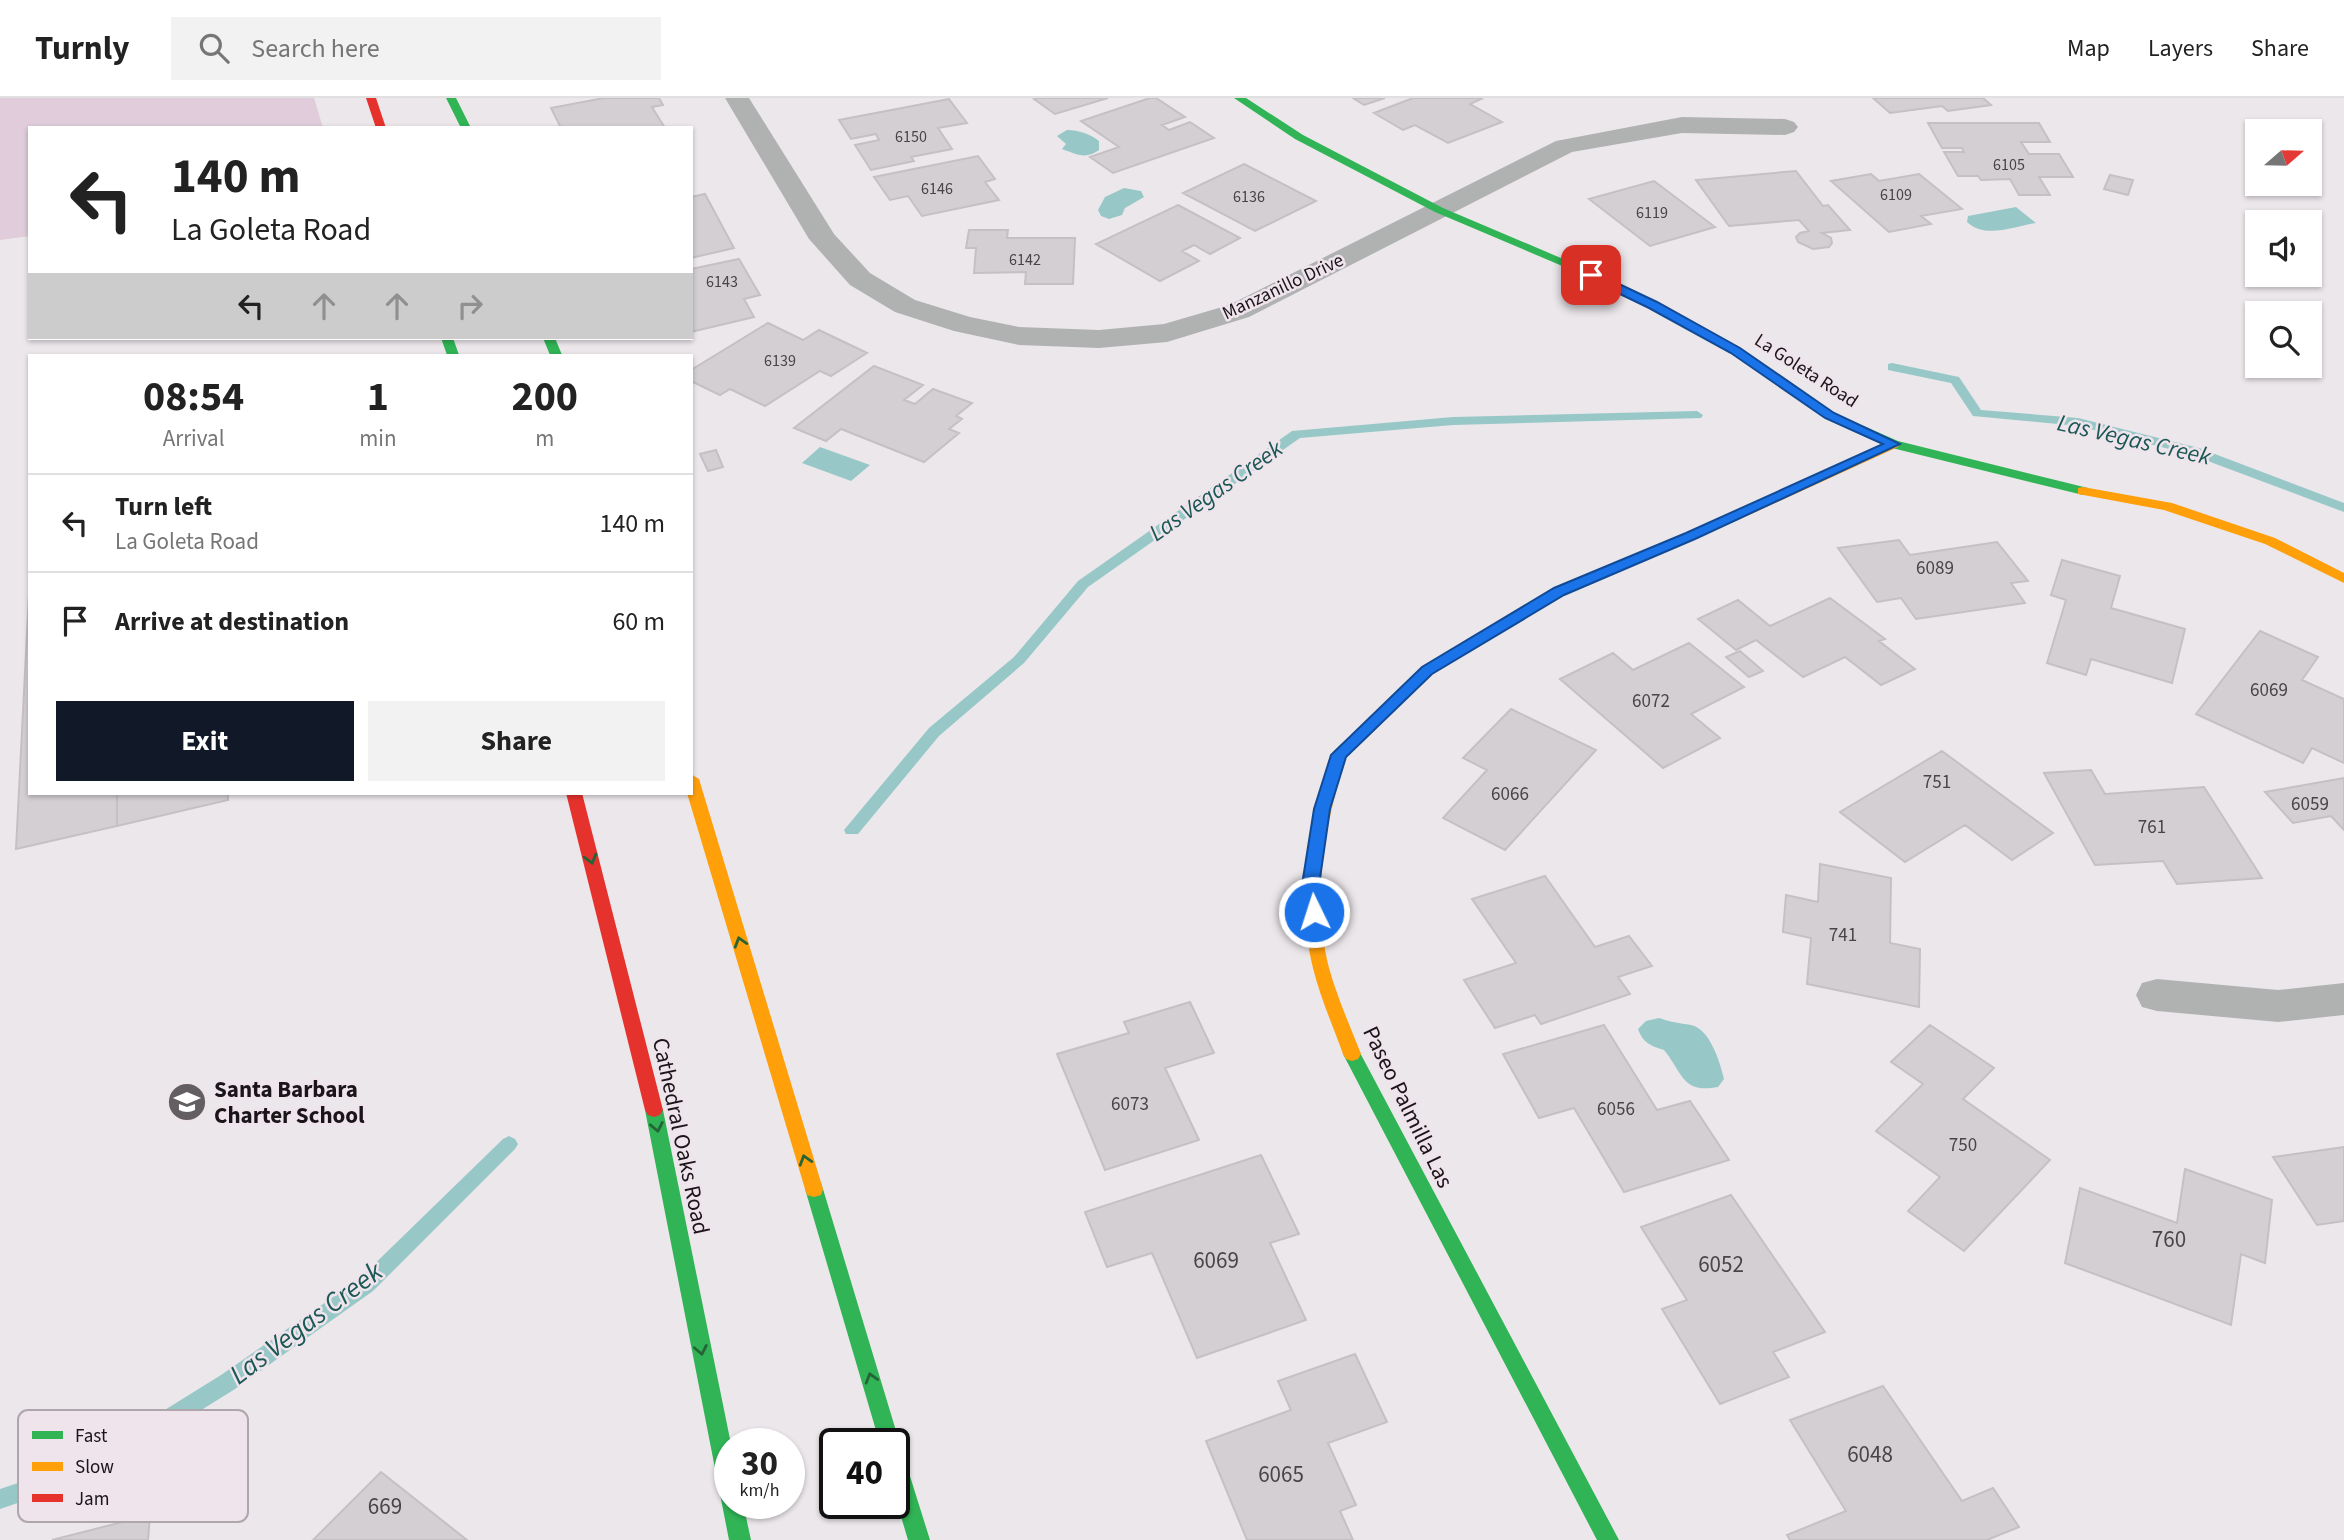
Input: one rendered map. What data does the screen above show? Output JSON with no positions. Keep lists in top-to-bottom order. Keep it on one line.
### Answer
{"streets":{"street":["Manzanillo Drive","La Goleta Road","Paseo Palmilla Las","Cathedral Oaks Road"]},"crossings":[["Manzanillo Drive","La Goleta Road"],["La Goleta Road","Paseo Palmilla Las"]],"water":["Las Vegas Creek"],"places":{"school or university":["Santa Barbara Charter School"]},"house_numbers":["6150","6105","6146","6109","6136","6119","6142","6143","6139","6089","6069","6072","751","6066","6059","761","741","6073","6056","750","760","6069","6052","6048","6065","669"],"legend":["Fast","Slow","Jam"],"north":"right","page":{"header":"Turnly","search":"Search here","nav":["Map","Layers","Share"],"turn":["140 m","La Goleta Road"],"eta":["08:54","Arrival","1","min","200","m"],"list":[{"name":"Turn left","note":"La Goleta Road","value":"140 m"},{"name":"Arrive at destination","value":"60 m"}],"buttons":["Exit","Share"],"speed":"30 km/h","limit":"40"}}
